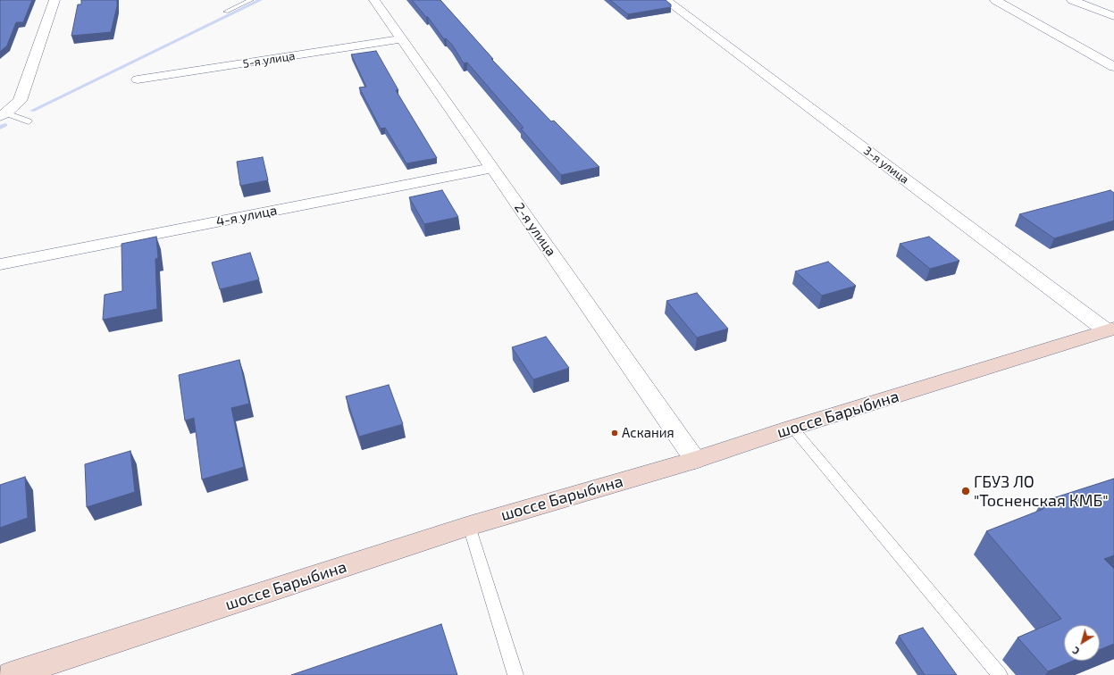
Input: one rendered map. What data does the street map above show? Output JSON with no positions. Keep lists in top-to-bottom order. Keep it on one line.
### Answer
{"streets":{"main road":["шоссе Барыбина"],"street":["5-я улица","3-я улица","4-я улица","2-я улица"]},"crossings":[["5-я улица","2-я улица"],["3-я улица","шоссе Барыбина"],["4-я улица","2-я улица"],["2-я улица","шоссе Барыбина"]],"places":["Аскания","ГБУЗ ЛО \"Тосненская КМБ\""],"north":"bottom left"}
